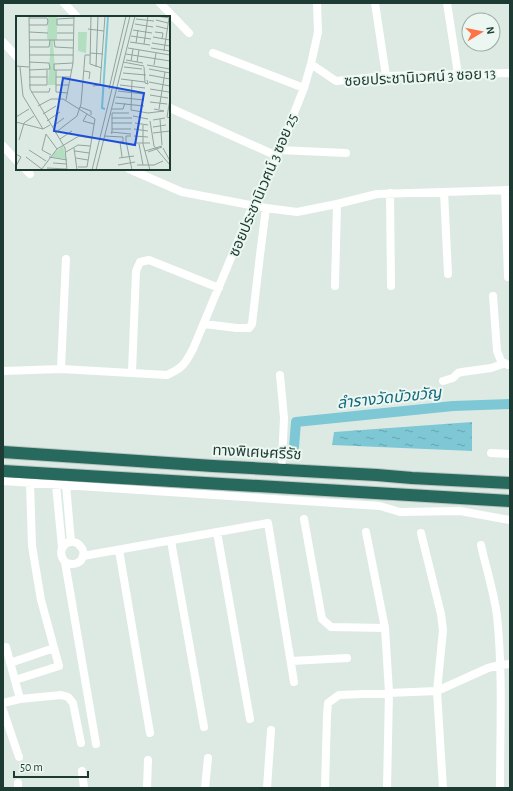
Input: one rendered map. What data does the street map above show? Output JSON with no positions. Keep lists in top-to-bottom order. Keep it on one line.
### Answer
{"streets":{"highway":["ทางพิเศษศรีรัช"],"street":["ซอยประชานิเวศน์ 3 ซอย 13","ซอยประชานิเวศน์ 3 ซอย 25"]},"crossings":[["ซอยประชานิเวศน์ 3 ซอย 13","ซอยประชานิเวศน์ 3 ซอย 25"]],"water":["ลำรางวัดบัวขวัญ"],"scale_bar":"50 m","north":"right"}
